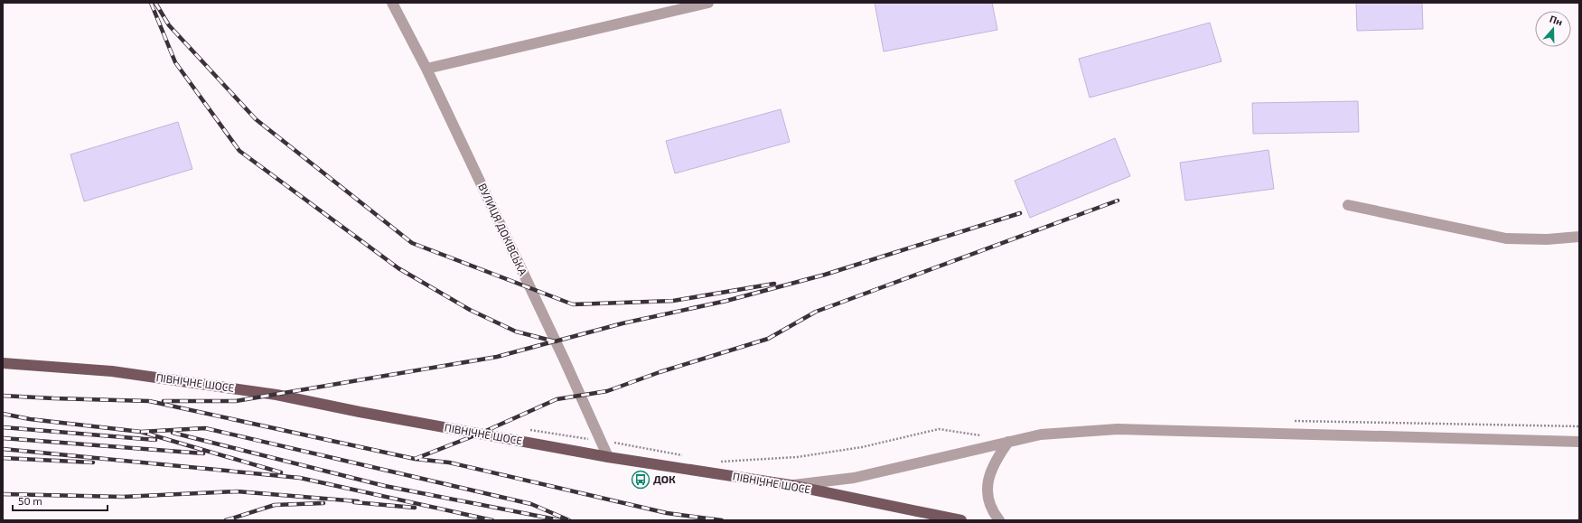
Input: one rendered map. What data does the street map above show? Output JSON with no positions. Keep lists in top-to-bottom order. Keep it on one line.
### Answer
{"streets":{"main road":["ПІВНІЧНЕ ШОСЕ"],"street":["ВУЛИЦЯ ДОКІВСЬКА"]},"crossings":[["ВУЛИЦЯ ДОКІВСЬКА","ПІВНІЧНЕ ШОСЕ"]],"places":{"bus stop":["ДОК"]},"scale_bar":"50 m","north":"top"}
